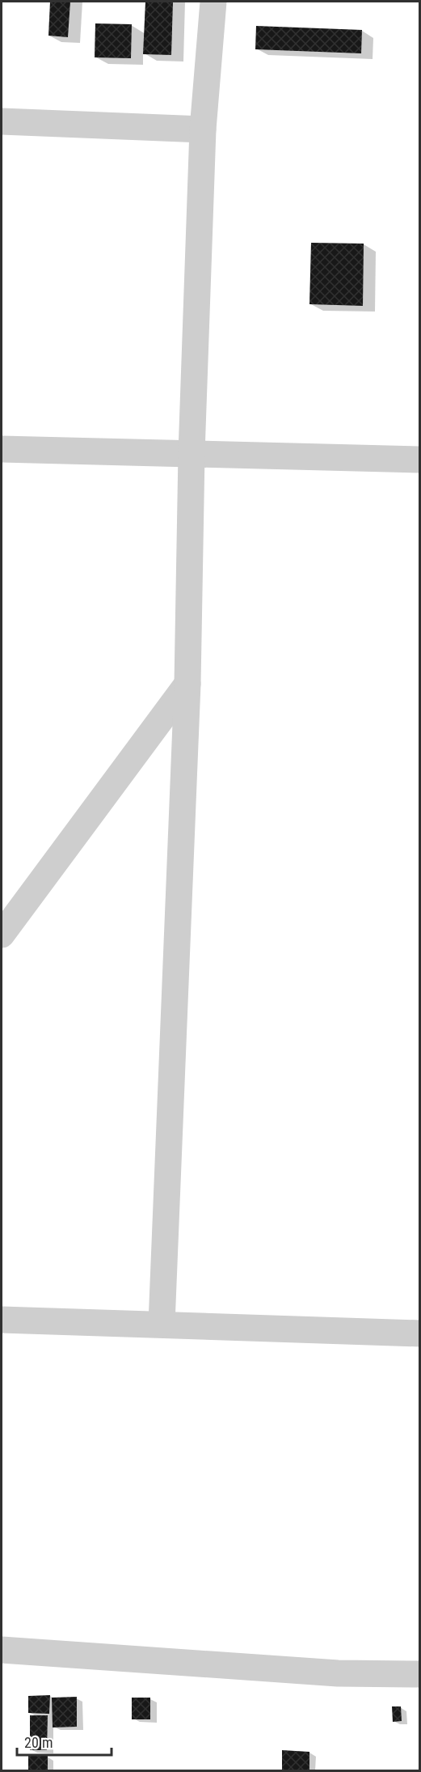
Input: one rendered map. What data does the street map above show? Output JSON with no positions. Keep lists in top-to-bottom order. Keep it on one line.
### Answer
{"scale_bar":"20 m"}
